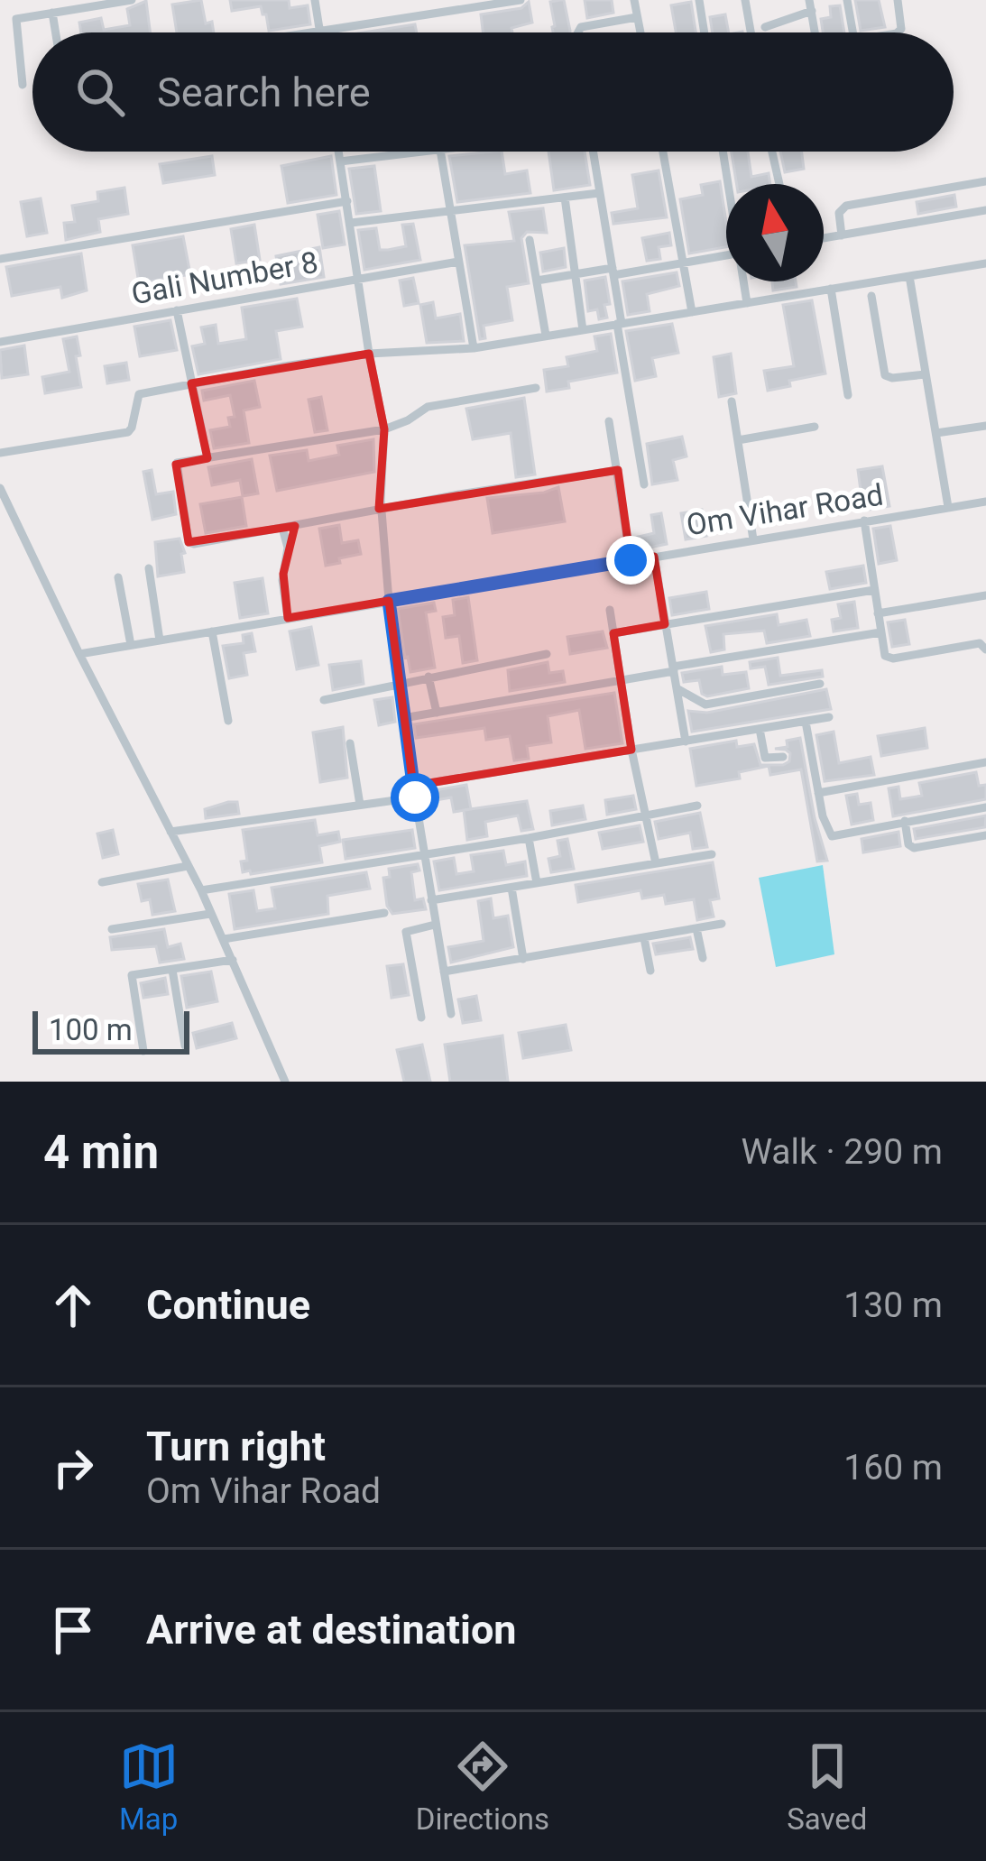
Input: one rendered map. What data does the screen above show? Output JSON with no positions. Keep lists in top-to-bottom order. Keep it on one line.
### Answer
{"streets":{"street":["Gali Number 8","Om Vihar Road"]},"scale_bar":"100 m","north":"top","page":{"search":"Search here","scale":"100 m","heading":["4 min","Walk · 290 m"],"list":[["Continue","130 m"],["Turn right","Om Vihar Road","160 m"],"Arrive at destination"],"nav":["Map","Directions","Saved"]}}
